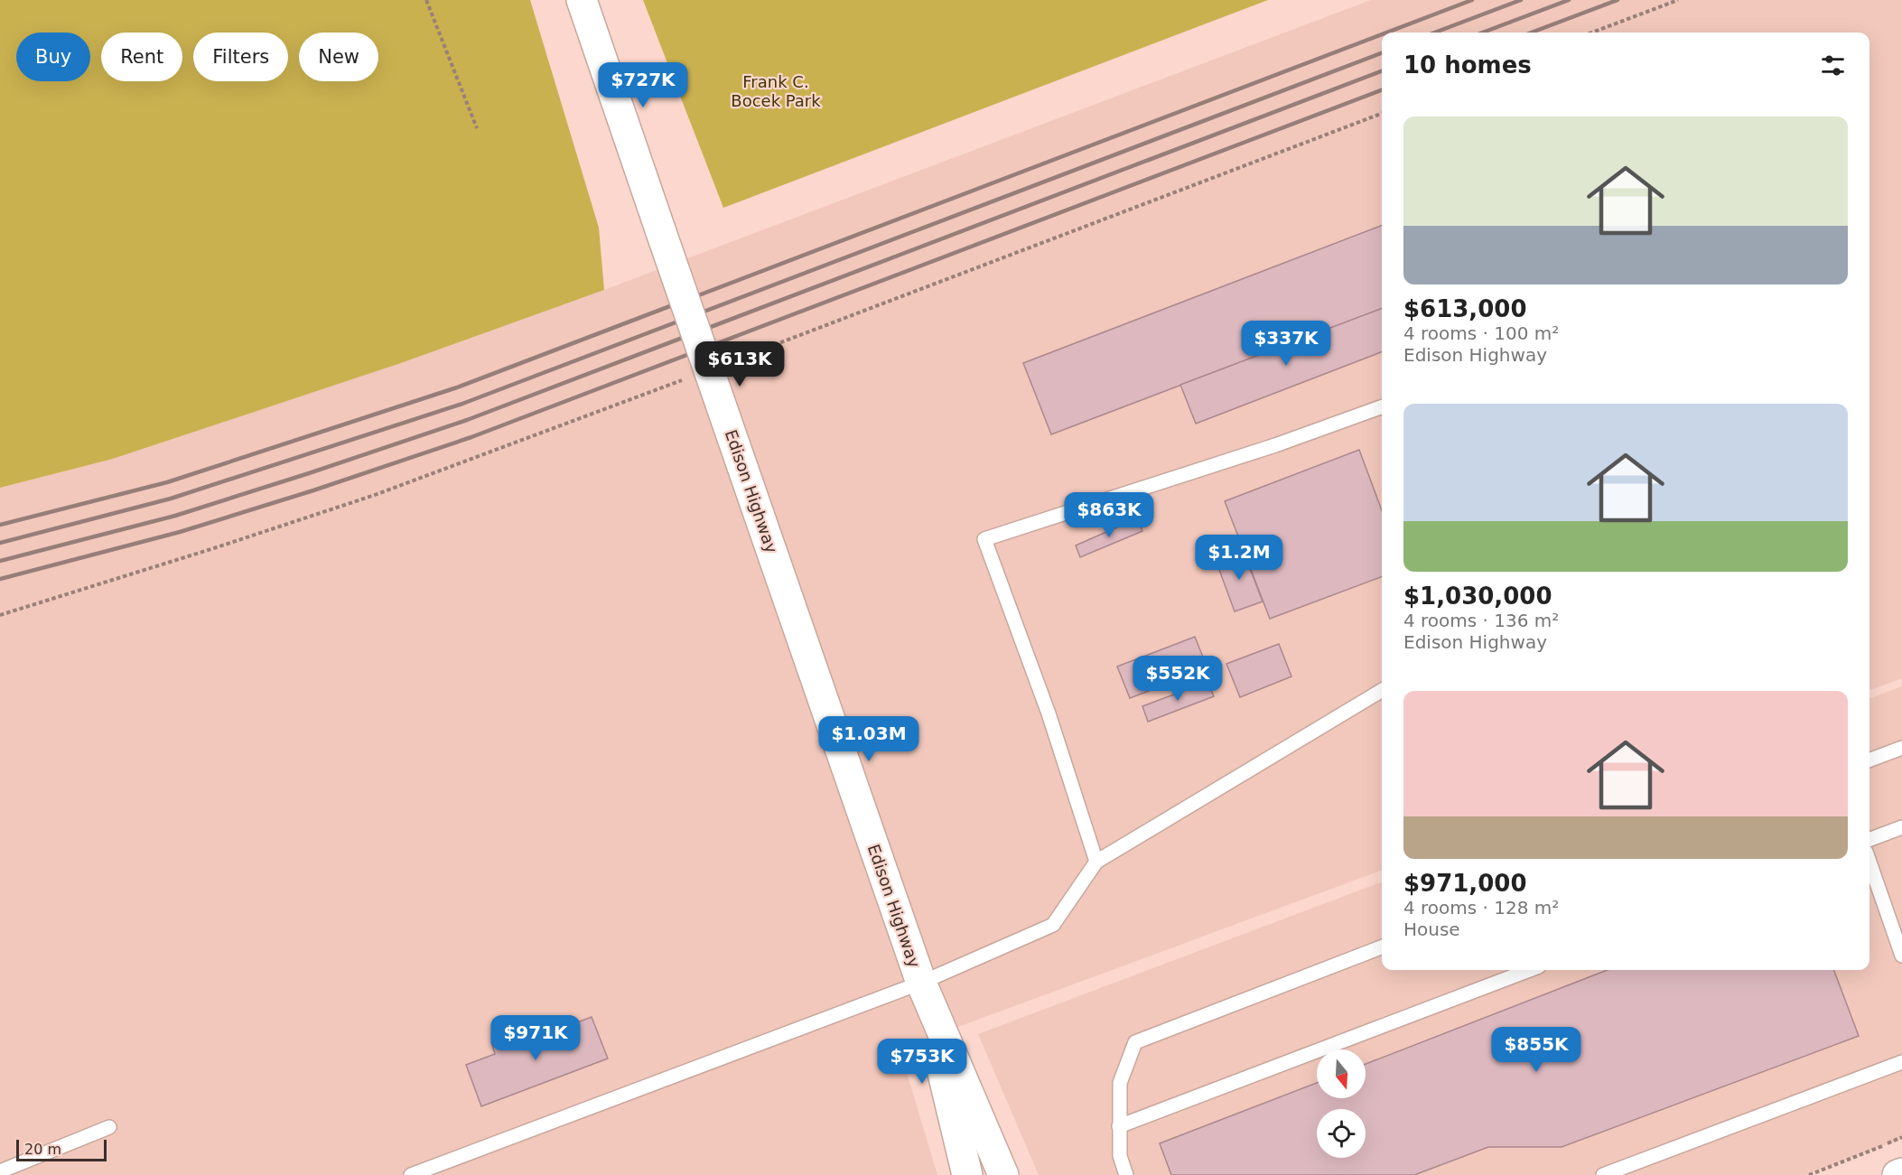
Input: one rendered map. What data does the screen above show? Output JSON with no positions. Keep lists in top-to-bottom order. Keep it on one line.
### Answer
{"streets":{"main road":["Edison Highway"]},"parks":["Frank C. Bocek Park"],"scale_bar":"20 m","north":"bottom","page":{"chip":["Buy","Rent","Filters","New"],"heading":"10 homes","price":["$727K","$337K","$613K","$863K","$1.2M","$552K","$1.03M","$971K","$855K","$753K"],"list":[{"name":"$613,000","note":"4 rooms · 100 m² · Edison Highway"},{"name":"$1,030,000","note":"4 rooms · 136 m² · Edison Highway"},{"name":"$971,000","note":"4 rooms · 128 m² · House"}],"scale":"20 m"}}
